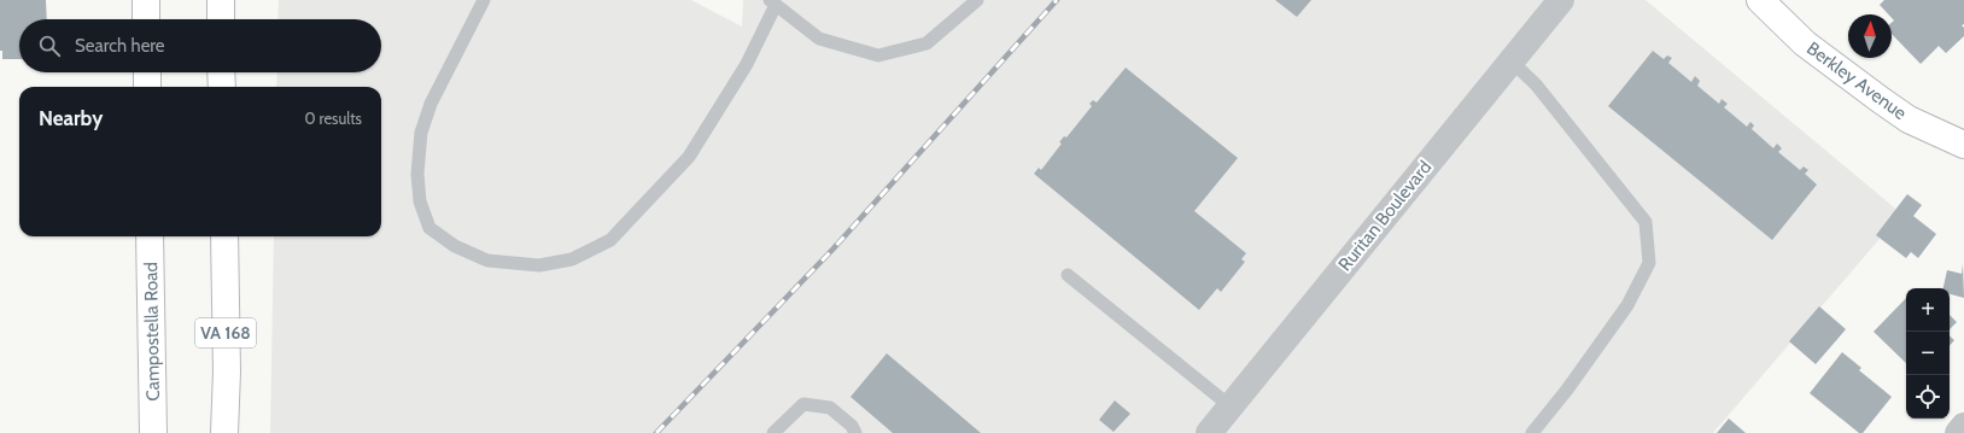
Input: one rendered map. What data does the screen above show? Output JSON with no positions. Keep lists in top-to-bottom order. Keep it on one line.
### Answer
{"streets":{"main road":["Berkley Avenue","Campostella Road","VA 168"],"street":["Ruritan Boulevard"]},"north":"top","page":{"search":"Search here","heading":["Nearby","0 results"],"map_buttons":["+","−"]}}
